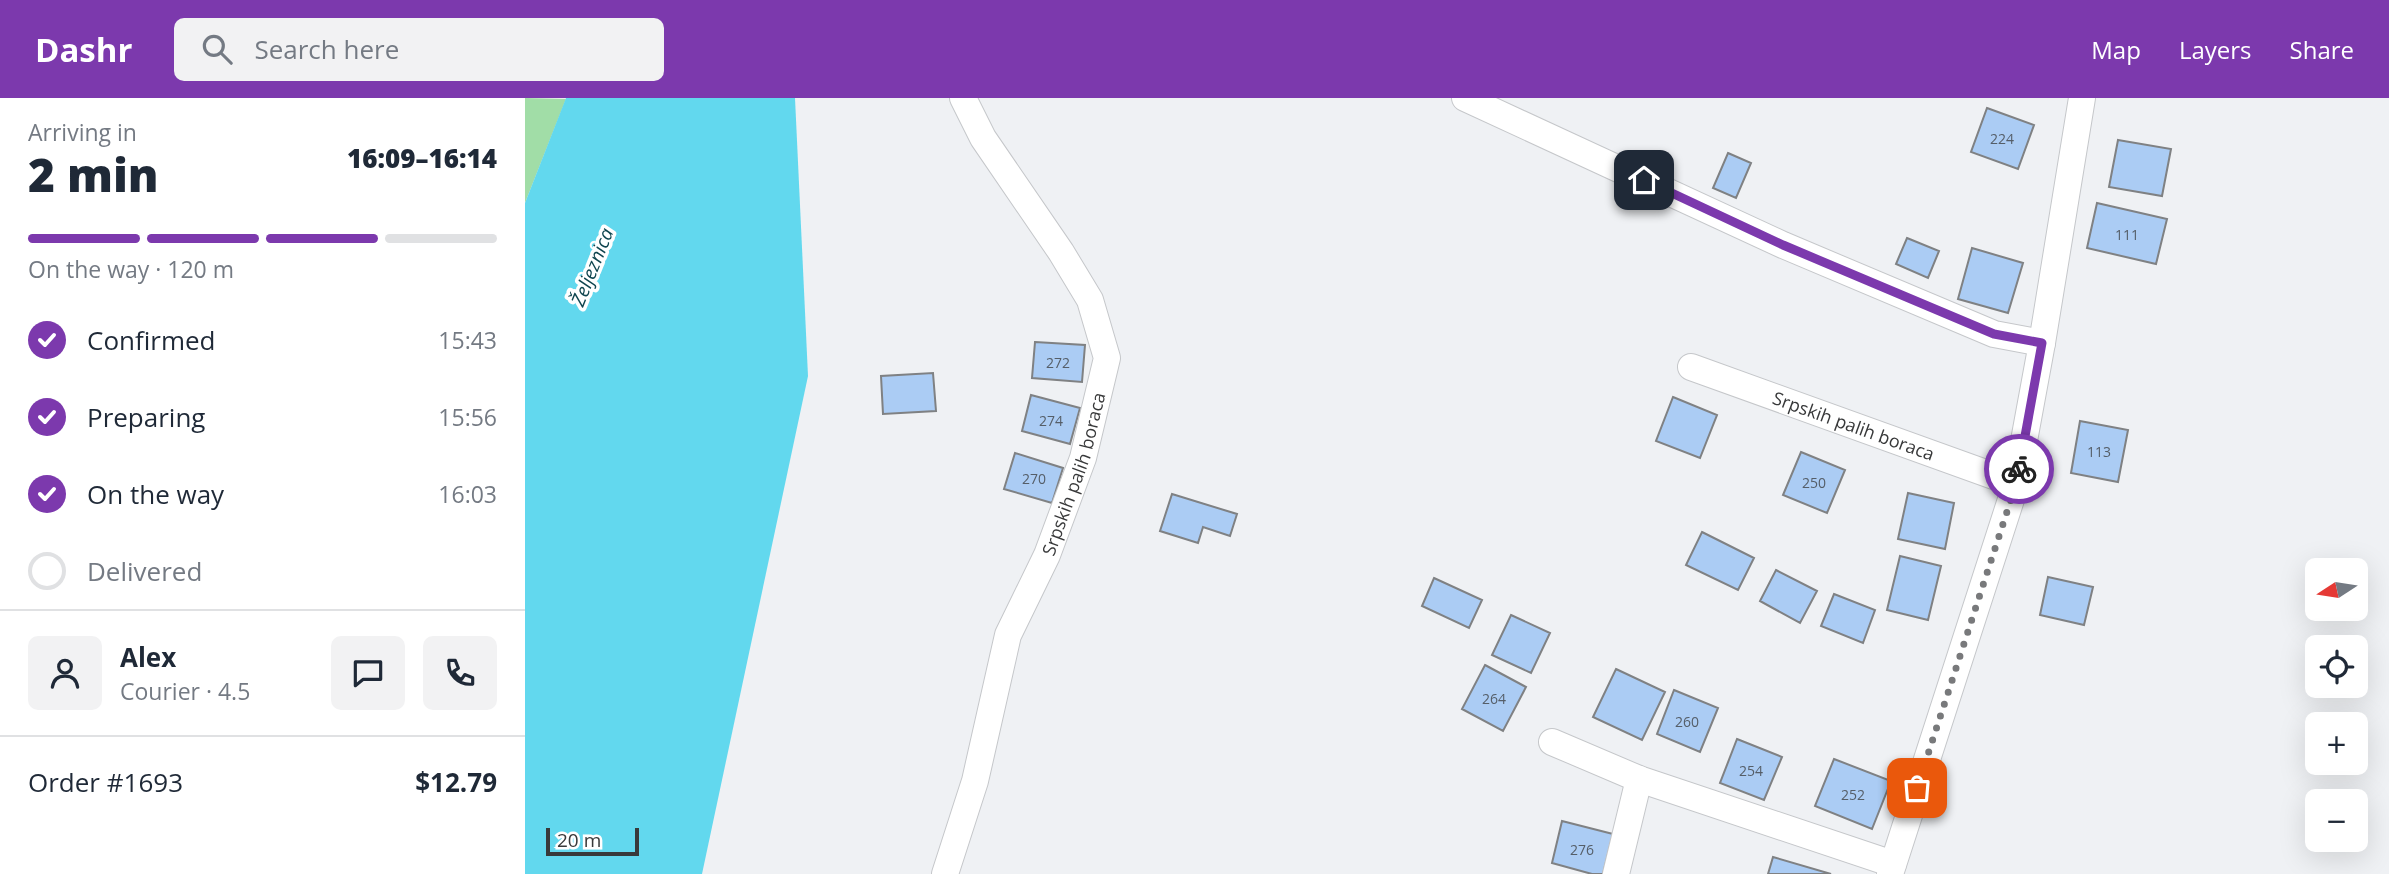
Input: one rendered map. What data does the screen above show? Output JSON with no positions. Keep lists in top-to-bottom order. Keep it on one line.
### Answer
{"streets":{"street":["Srpskih palih boraca"]},"water":["Željeznica"],"house_numbers":["224","111","272","274","113","270","250","264","260","254","252","276"],"scale_bar":"20 m","north":"left","page":{"header":"Dashr","search":"Search here","nav":["Map","Layers","Share"],"heading":["2 min","Arriving in","16:09–16:14"],"panel":["Alex","Courier · 4.5","Order #1693","$12.79"],"bar":"On the way · 120 m","list":[["Confirmed","15:43"],["Preparing","15:56"],["On the way","16:03"],"Delivered"],"map_buttons":["+","−"],"scale":"20 m"}}
